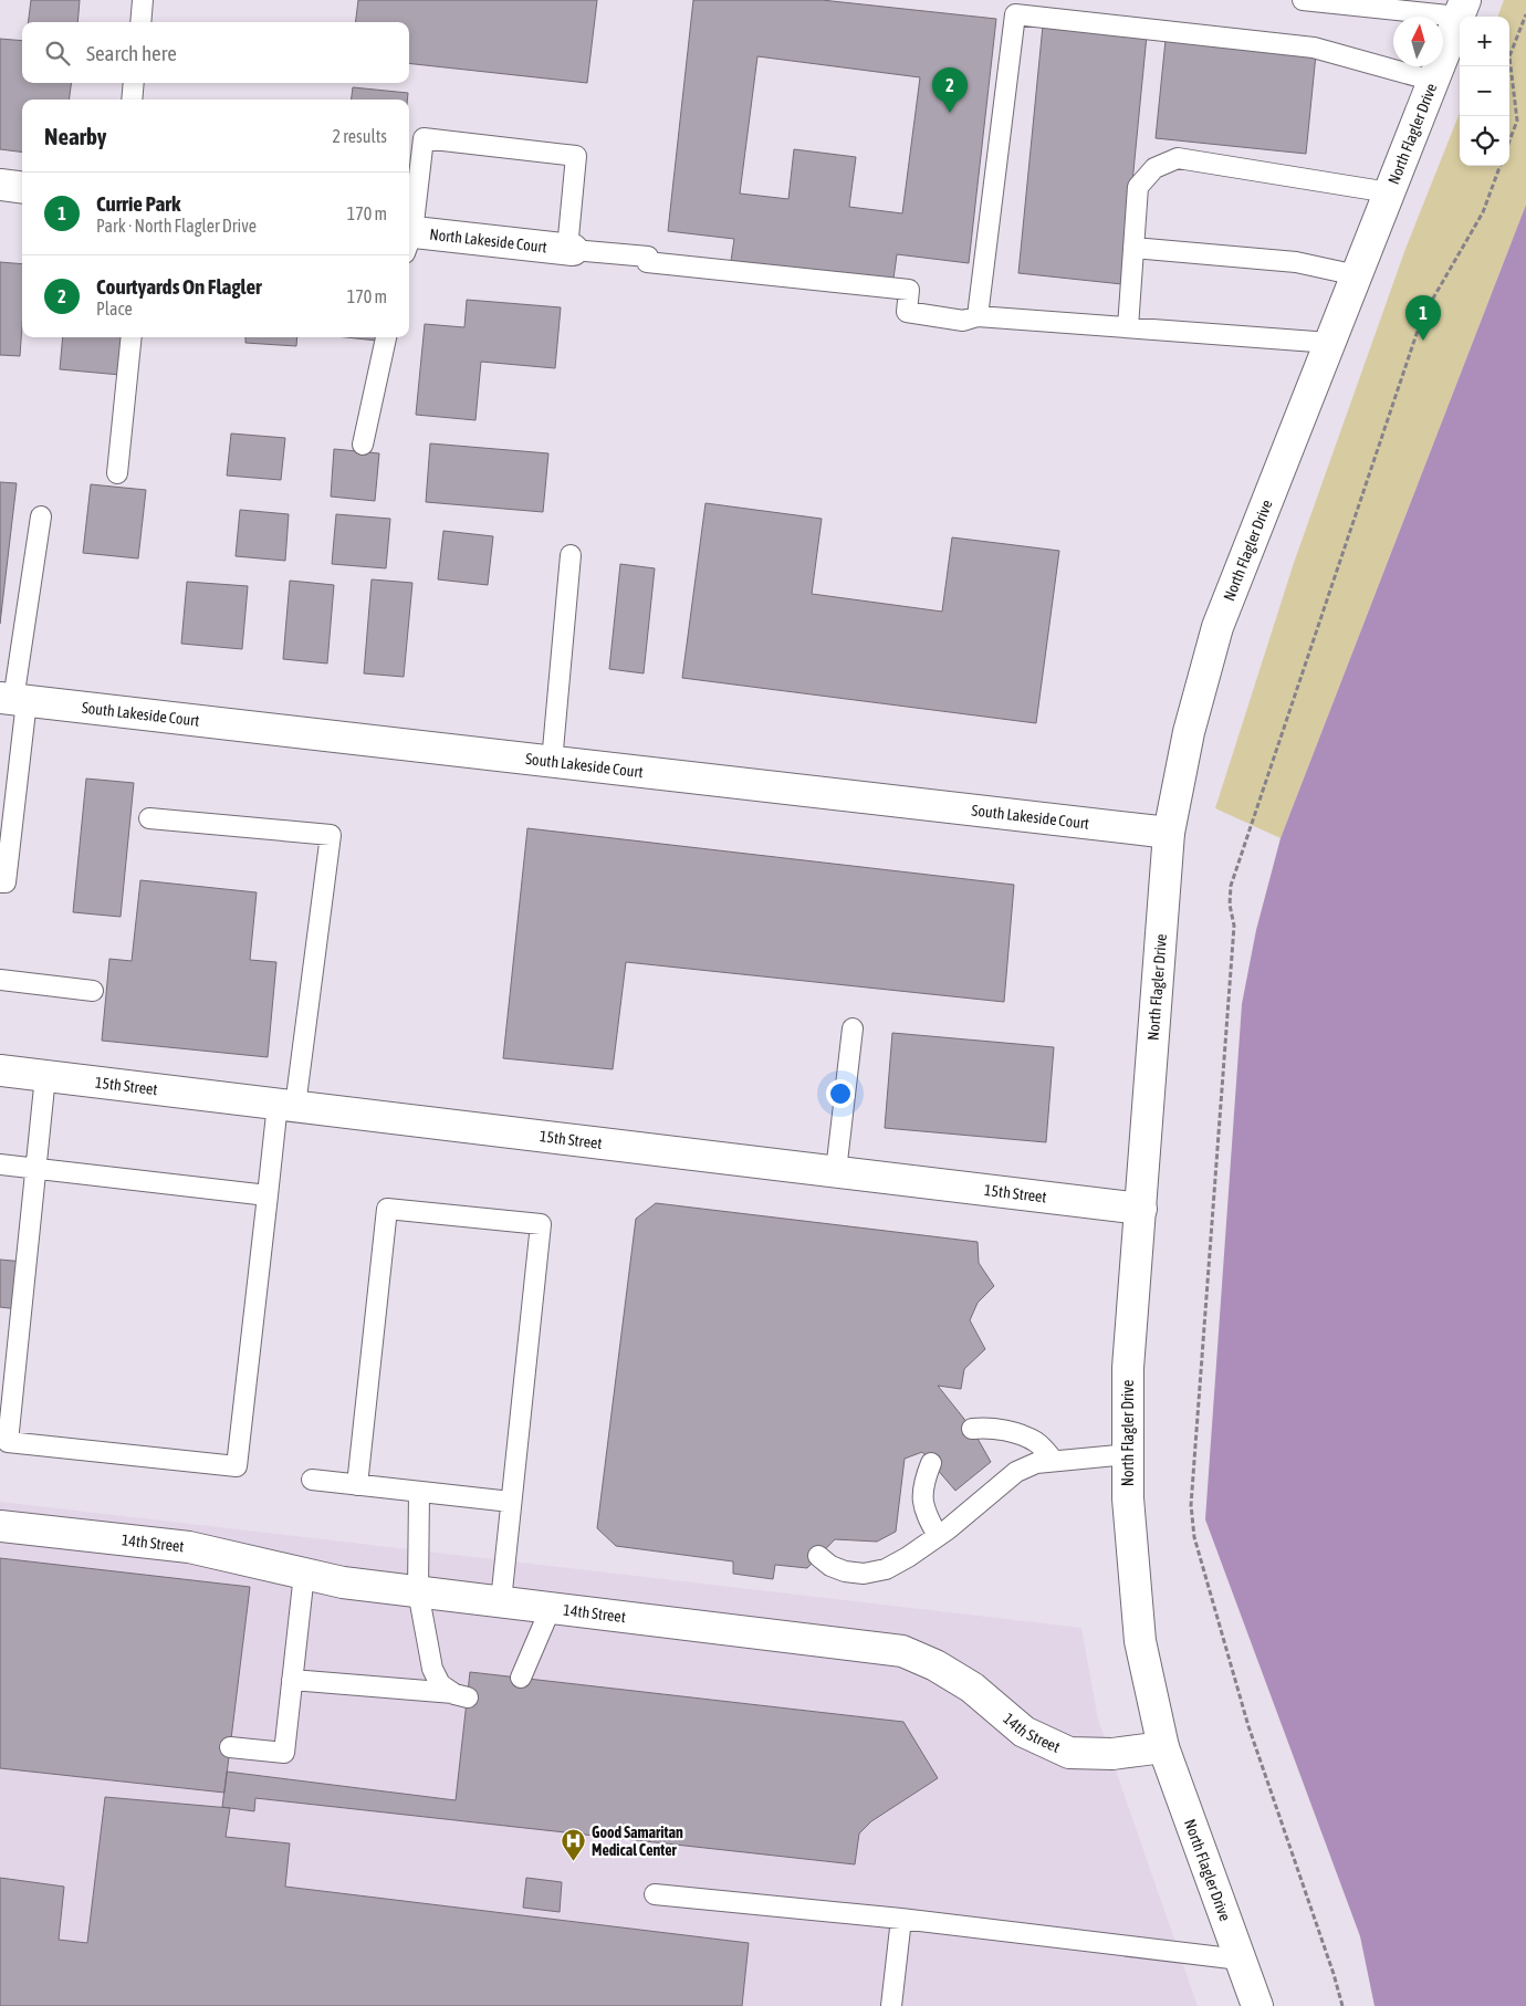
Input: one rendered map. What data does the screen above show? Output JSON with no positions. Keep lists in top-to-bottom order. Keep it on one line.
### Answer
{"streets":{"street":["North Flagler Drive","North Lakeside Court","South Lakeside Court","15th Street","14th Street"]},"crossings":[["North Flagler Drive","South Lakeside Court"],["North Flagler Drive","15th Street"],["North Flagler Drive","14th Street"]],"places":{"hospital":["Good Samaritan Medical Center"]},"north":"top","page":{"map_buttons":["+","−"],"search":"Search here","pins":["2","1"],"heading":["Nearby","2 results"],"list":[{"mark":"1","name":"Currie Park","note":"Park · North Flagler Drive","value":"170 m"},{"mark":"2","name":"Courtyards On Flagler","note":"Place","value":"170 m"}]}}
